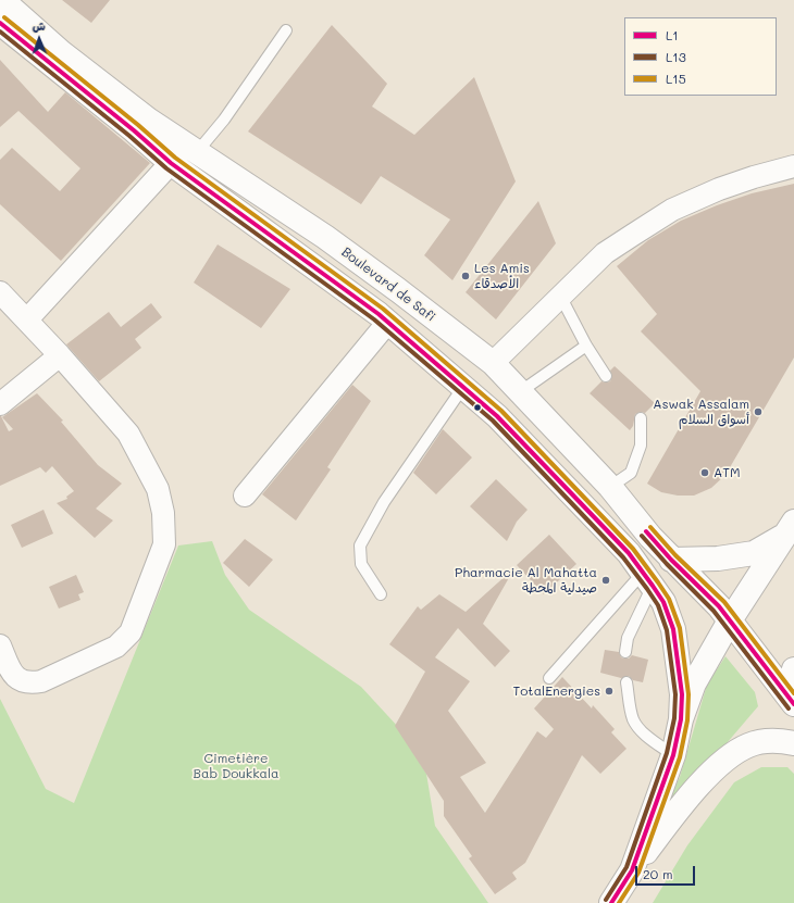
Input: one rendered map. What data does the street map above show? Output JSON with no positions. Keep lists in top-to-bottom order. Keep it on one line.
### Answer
{"streets":{"main road":["Boulevard de Safi"]},"parks":["Cimetière Bab Doukkala"],"places":["Les Amis الأصدقاء","Aswak Assalam أسواق السلام","ATM","Pharmacie Al Mahatta صيدلية المحطة","TotalEnergies"],"lines":["transit line L15","transit line L1","transit line L13"],"legend":["L1","L13","L15"],"scale_bar":"20 m","north":"top"}
